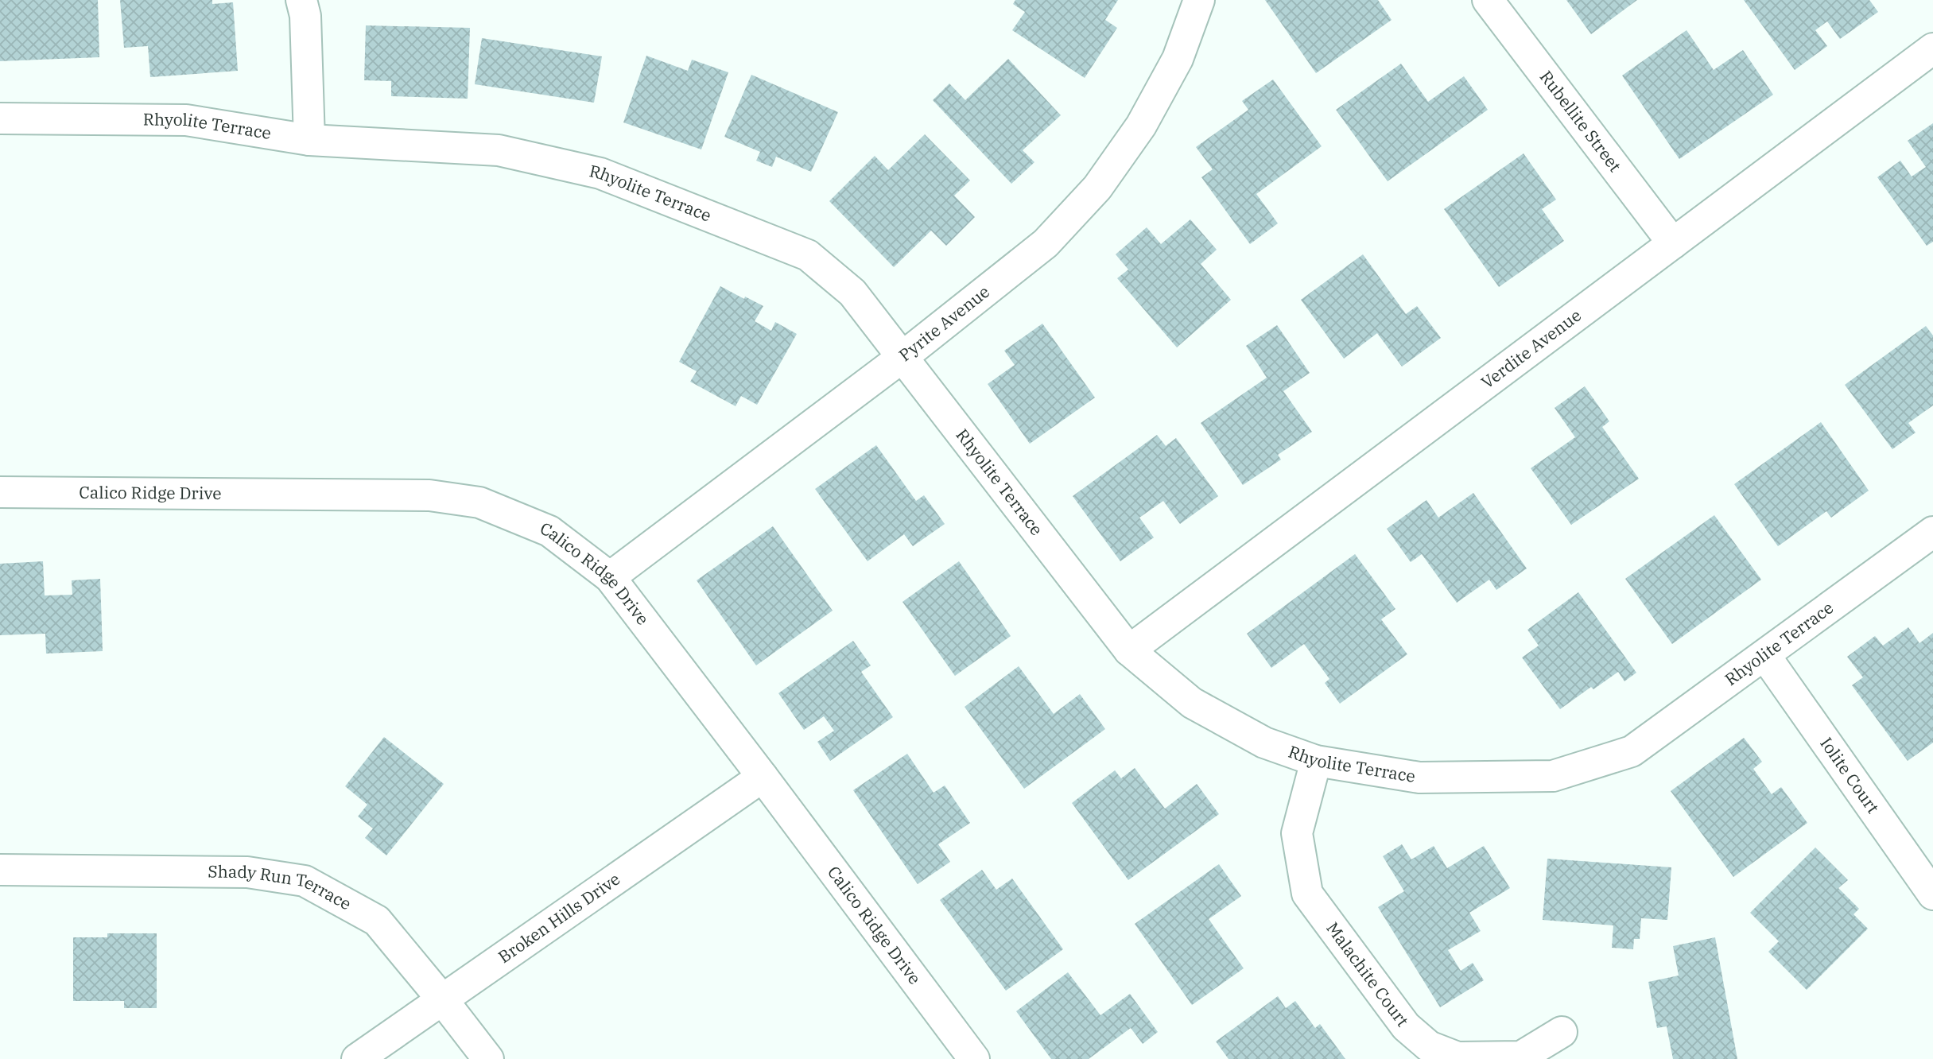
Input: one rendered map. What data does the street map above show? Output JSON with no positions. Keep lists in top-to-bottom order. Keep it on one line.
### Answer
{"streets":{"street":["Rubellite Street","Rhyolite Terrace","Pyrite Avenue","Verdite Avenue","Calico Ridge Drive","Iolite Court","Shady Run Terrace","Broken Hills Drive","Malachite Court"]},"crossings":[["Rubellite Street","Verdite Avenue"],["Rhyolite Terrace","Pyrite Avenue"],["Rhyolite Terrace","Verdite Avenue"],["Rhyolite Terrace","Iolite Court"],["Rhyolite Terrace","Malachite Court"],["Pyrite Avenue","Calico Ridge Drive"],["Calico Ridge Drive","Broken Hills Drive"],["Shady Run Terrace","Broken Hills Drive"]]}
